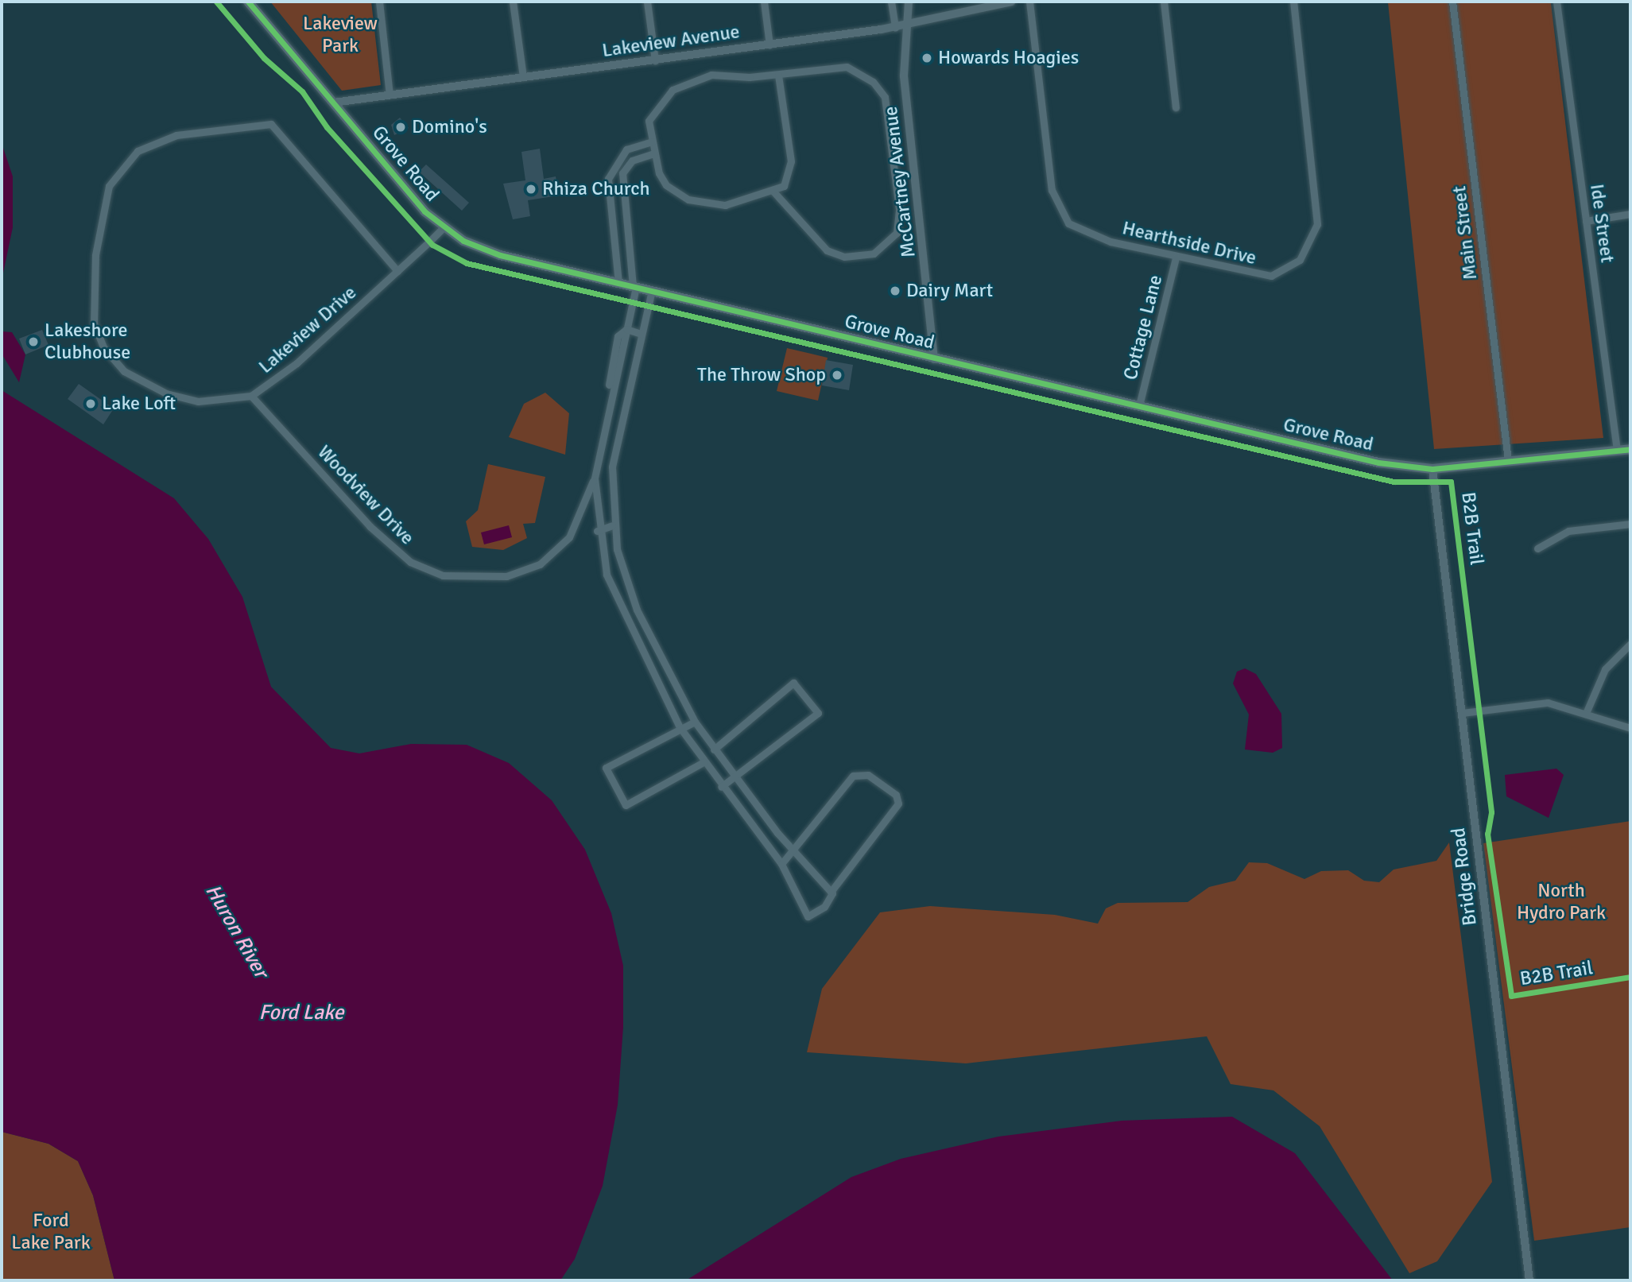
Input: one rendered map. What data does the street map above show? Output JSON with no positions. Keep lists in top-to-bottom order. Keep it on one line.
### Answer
{"streets":{"main road":["Grove Road"],"street":["Lakeview Avenue","McCartney Avenue","Ide Street","Main Street","Hearthside Drive","Cottage Lane","Lakeview Drive","Woodview Drive","Bridge Road"],"cycle path":["B2B Trail"]},"crossings":[["Lakeview Avenue","Grove Road"],["Lakeview Avenue","McCartney Avenue"],["Grove Road","McCartney Avenue"],["Grove Road","Ide Street"],["Grove Road","Main Street"],["Grove Road","Cottage Lane"],["Grove Road","Bridge Road"],["Hearthside Drive","Cottage Lane"],["Lakeview Drive","Woodview Drive"]],"water":["Huron River","Ford Lake"],"parks":["Lakeview Park","North Hydro Park","Ford Lake Park"],"places":["Howards Hoagies","Domino's","Rhiza Church","Dairy Mart","Lakeshore Clubhouse","The Throw Shop","Lake Loft"]}
